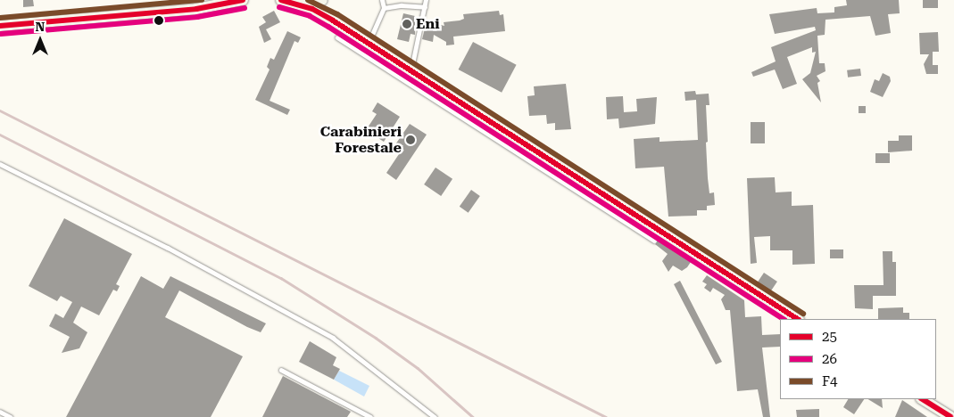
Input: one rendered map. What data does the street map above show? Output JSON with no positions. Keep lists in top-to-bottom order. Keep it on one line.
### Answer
{"places":["Eni","Carabinieri Forestale"],"lines":["transit line 25","transit line F4","transit line 26"],"legend":["25","26","F4"],"north":"top"}
